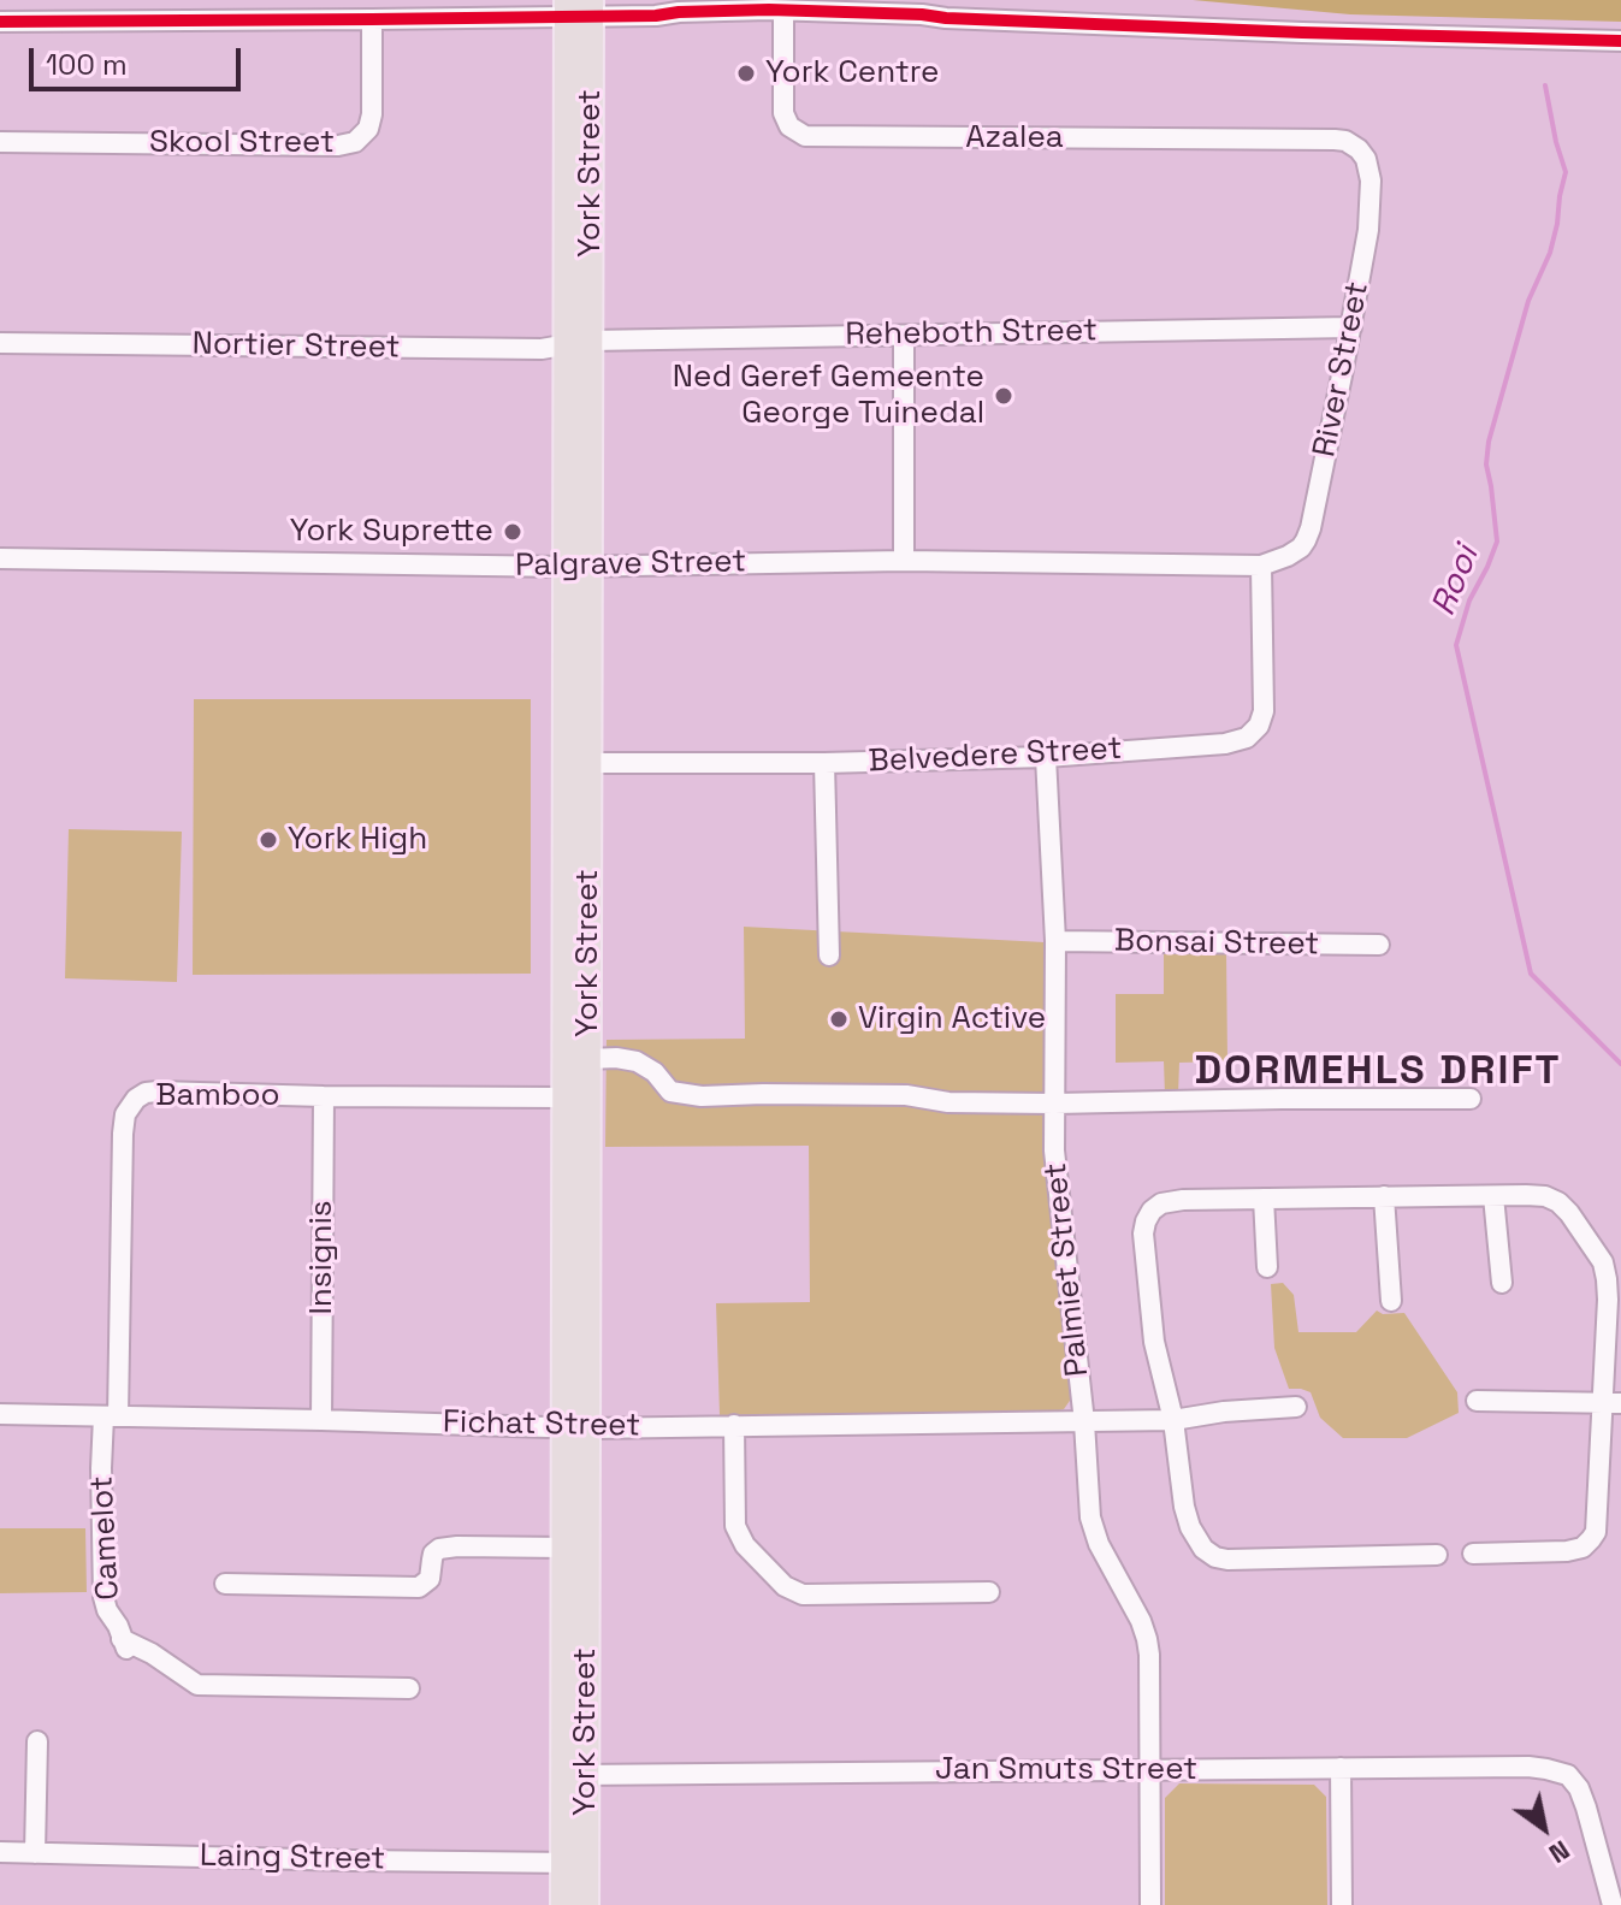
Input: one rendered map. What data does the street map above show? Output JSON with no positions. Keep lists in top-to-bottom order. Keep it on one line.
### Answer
{"streets":{"main road":["York Street"],"street":["Azalea","Skool Street","Reheboth Street","Nortier Street","River Street","Palgrave Street","Belvedere Street","Bonsai Street","Bamboo","Insignis","Palmiet Street","Fichat Street","Camelot","Jan Smuts Street","Laing Street"]},"crossings":[["Azalea","River Street"],["York Street","Reheboth Street"],["York Street","Nortier Street"],["York Street","Palgrave Street"],["York Street","Belvedere Street"],["York Street","Bamboo"],["York Street","Fichat Street"],["York Street","Jan Smuts Street"],["York Street","Laing Street"],["Reheboth Street","Nortier Street"],["Reheboth Street","River Street"],["River Street","Palgrave Street"],["River Street","Belvedere Street"],["Palgrave Street","Belvedere Street"],["Belvedere Street","Palmiet Street"],["Bonsai Street","Palmiet Street"],["Bamboo","Insignis"],["Bamboo","Fichat Street"],["Bamboo","Camelot"],["Insignis","Fichat Street"],["Palmiet Street","Fichat Street"],["Palmiet Street","Jan Smuts Street"],["Fichat Street","Camelot"]],"districts":["DORMEHLS DRIFT"],"water":["Rooi"],"places":["York Centre","Ned Geref Gemeente George Tuinedal","York Suprette","York High","Virgin Active"],"scale_bar":"100 m","north":"bottom right"}
